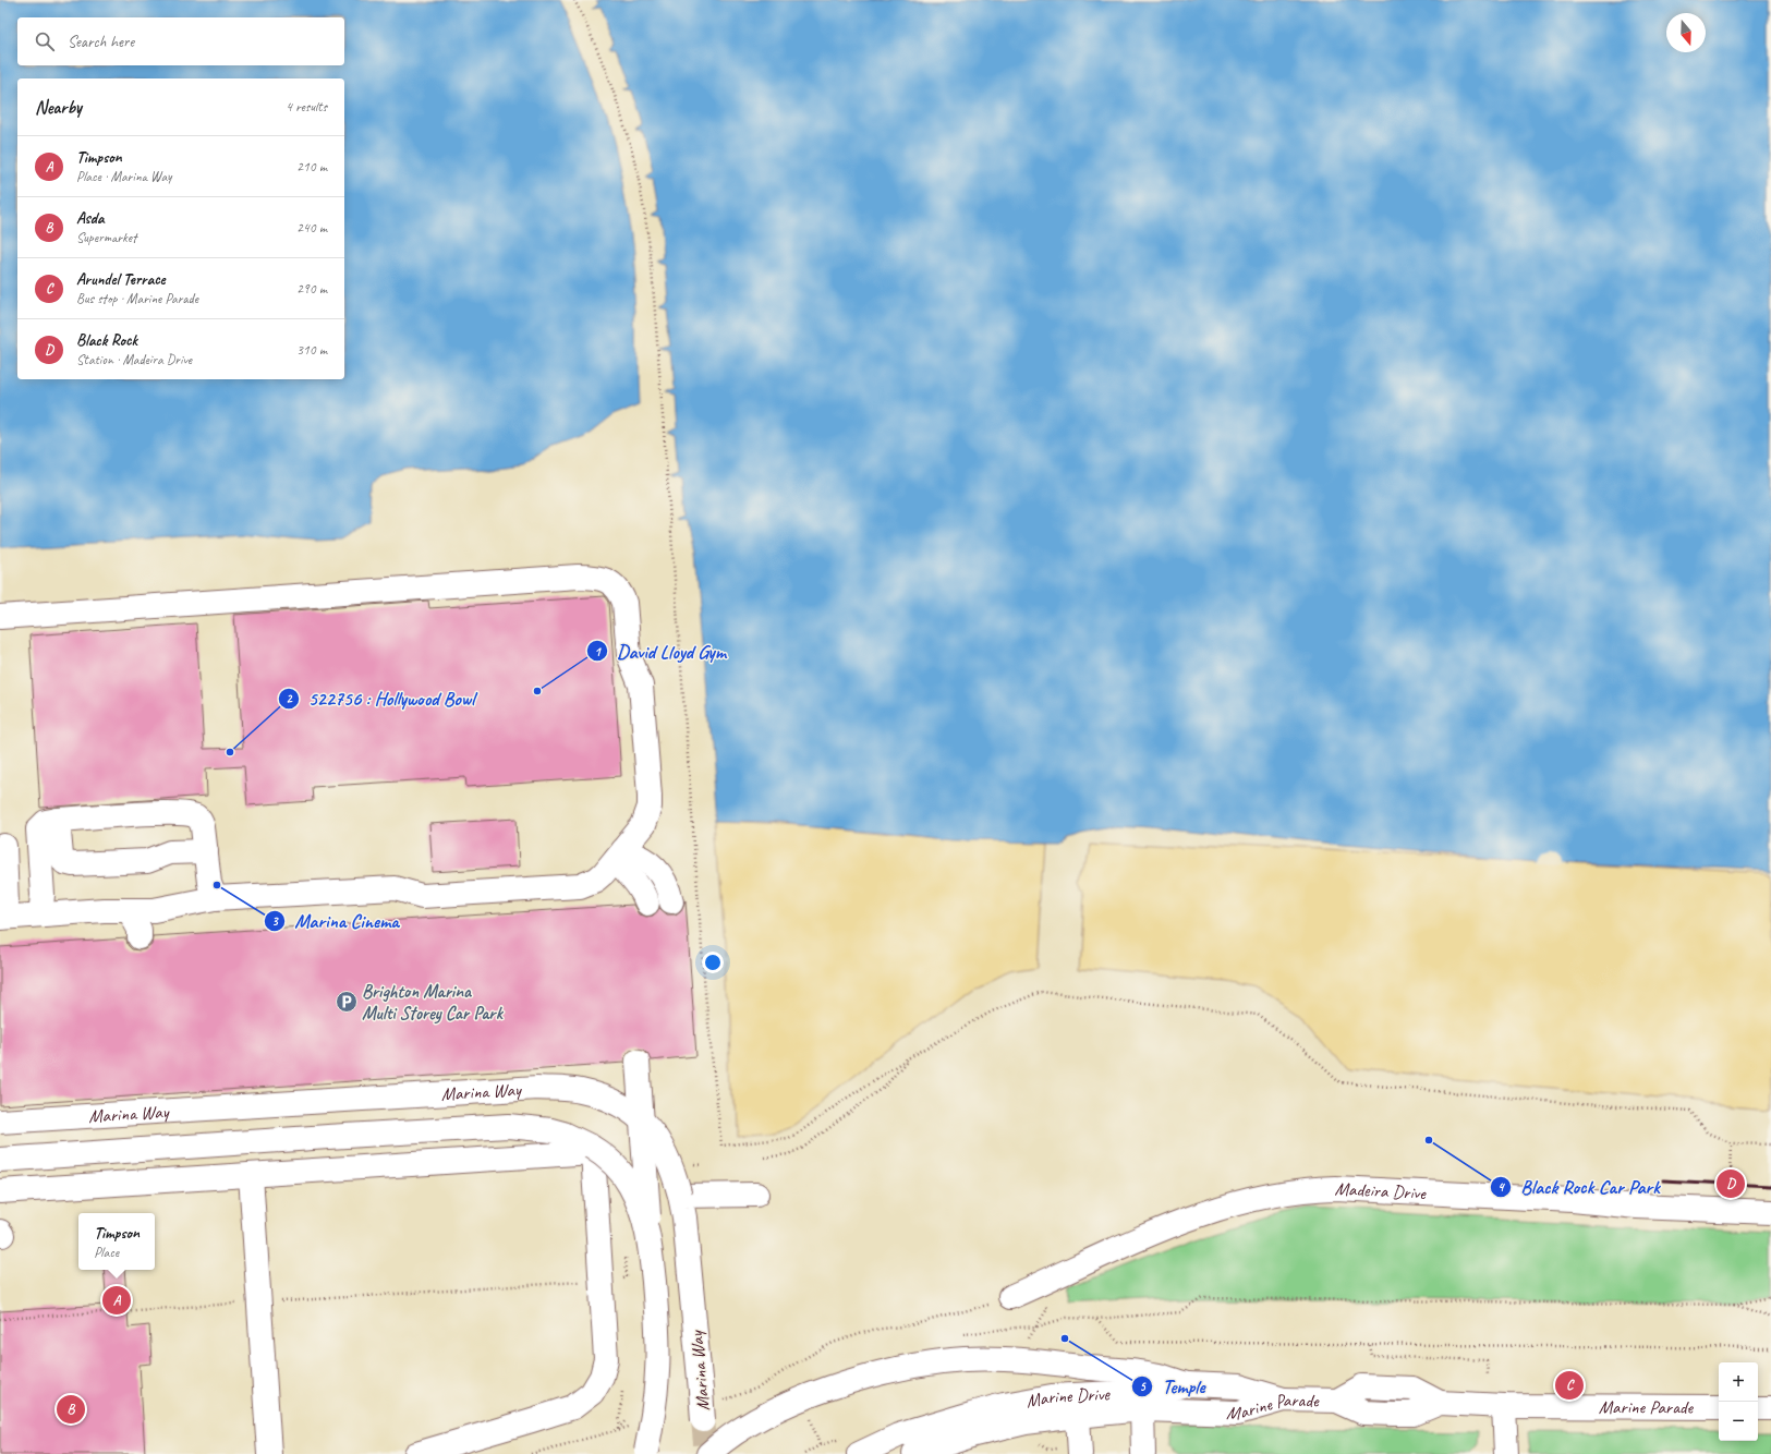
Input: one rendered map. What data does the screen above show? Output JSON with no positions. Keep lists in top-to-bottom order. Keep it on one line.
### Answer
{"streets":{"street":["Marina Way","Madeira Drive","Marine Drive","Marine Parade"]},"crossings":[["Marine Drive","Marine Parade"]],"places":{"other":["David Lloyd Gym","522756 : Hollywood Bowl","Marina Cinema","Black Rock Car Park","Temple"],"parking":["Brighton Marina Multi Storey Car Park"]},"north":"bottom","page":{"search":"Search here","heading":["Nearby","4 results"],"list":[{"mark":"A","name":"Timpson","note":"Place · Marina Way","value":"210 m"},{"mark":"B","name":"Asda","note":"Supermarket","value":"240 m"},{"mark":"C","name":"Arundel Terrace","note":"Bus stop · Marine Parade","value":"290 m"},{"mark":"D","name":"Black Rock","note":"Station · Madeira Drive","value":"310 m"}],"pins":["D","A","C","B"],"popup":["Timpson","Place"],"map_buttons":["+","−"]}}
